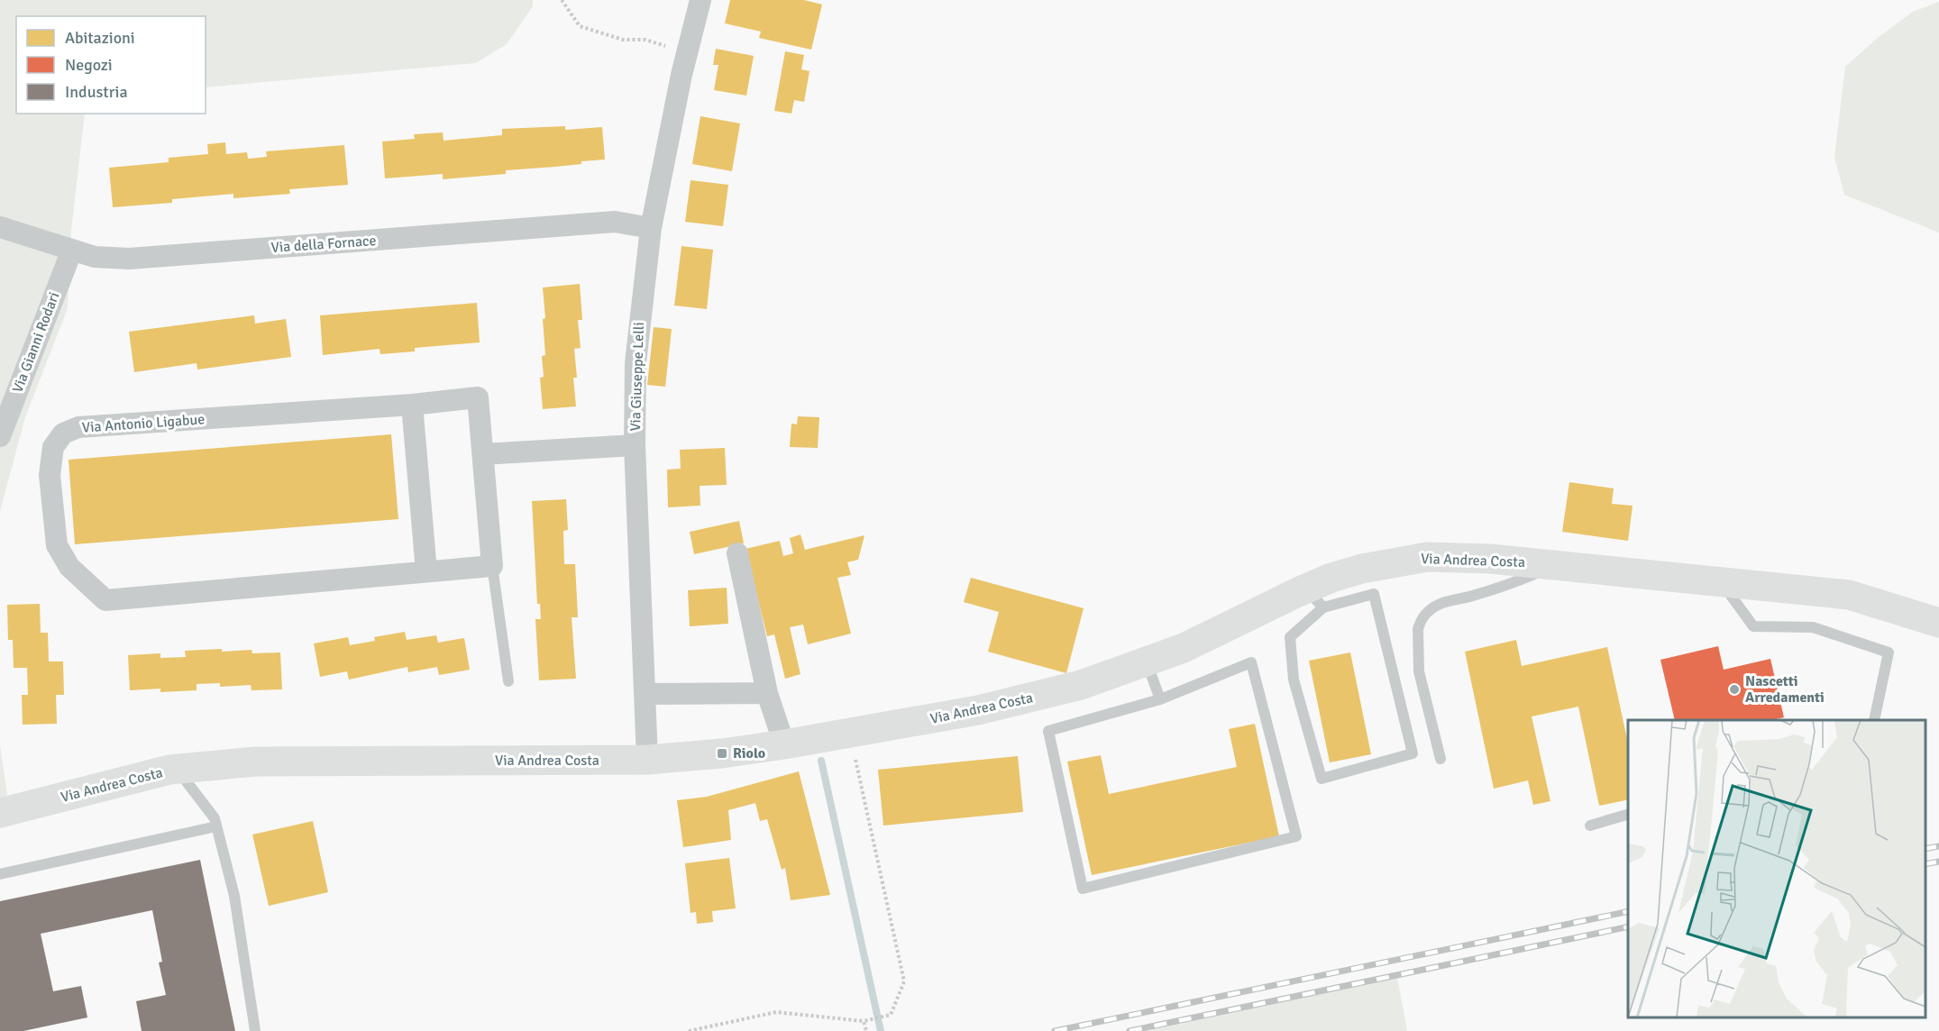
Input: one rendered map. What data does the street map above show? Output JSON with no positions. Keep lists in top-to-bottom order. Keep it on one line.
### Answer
{"streets":{"main road":["Via Andrea Costa"],"street":["Via della Fornace","Via Gianni Rodari","Via Giuseppe Lelli","Via Antonio Ligabue"]},"crossings":[["Via della Fornace","Via Gianni Rodari"],["Via della Fornace","Via Giuseppe Lelli"],["Via Giuseppe Lelli","Via Andrea Costa"]],"places":{"other":["Nascetti Arredamenti"],"transit":["Riolo"]},"legend":["Abitazioni","Negozi","Industria"]}
